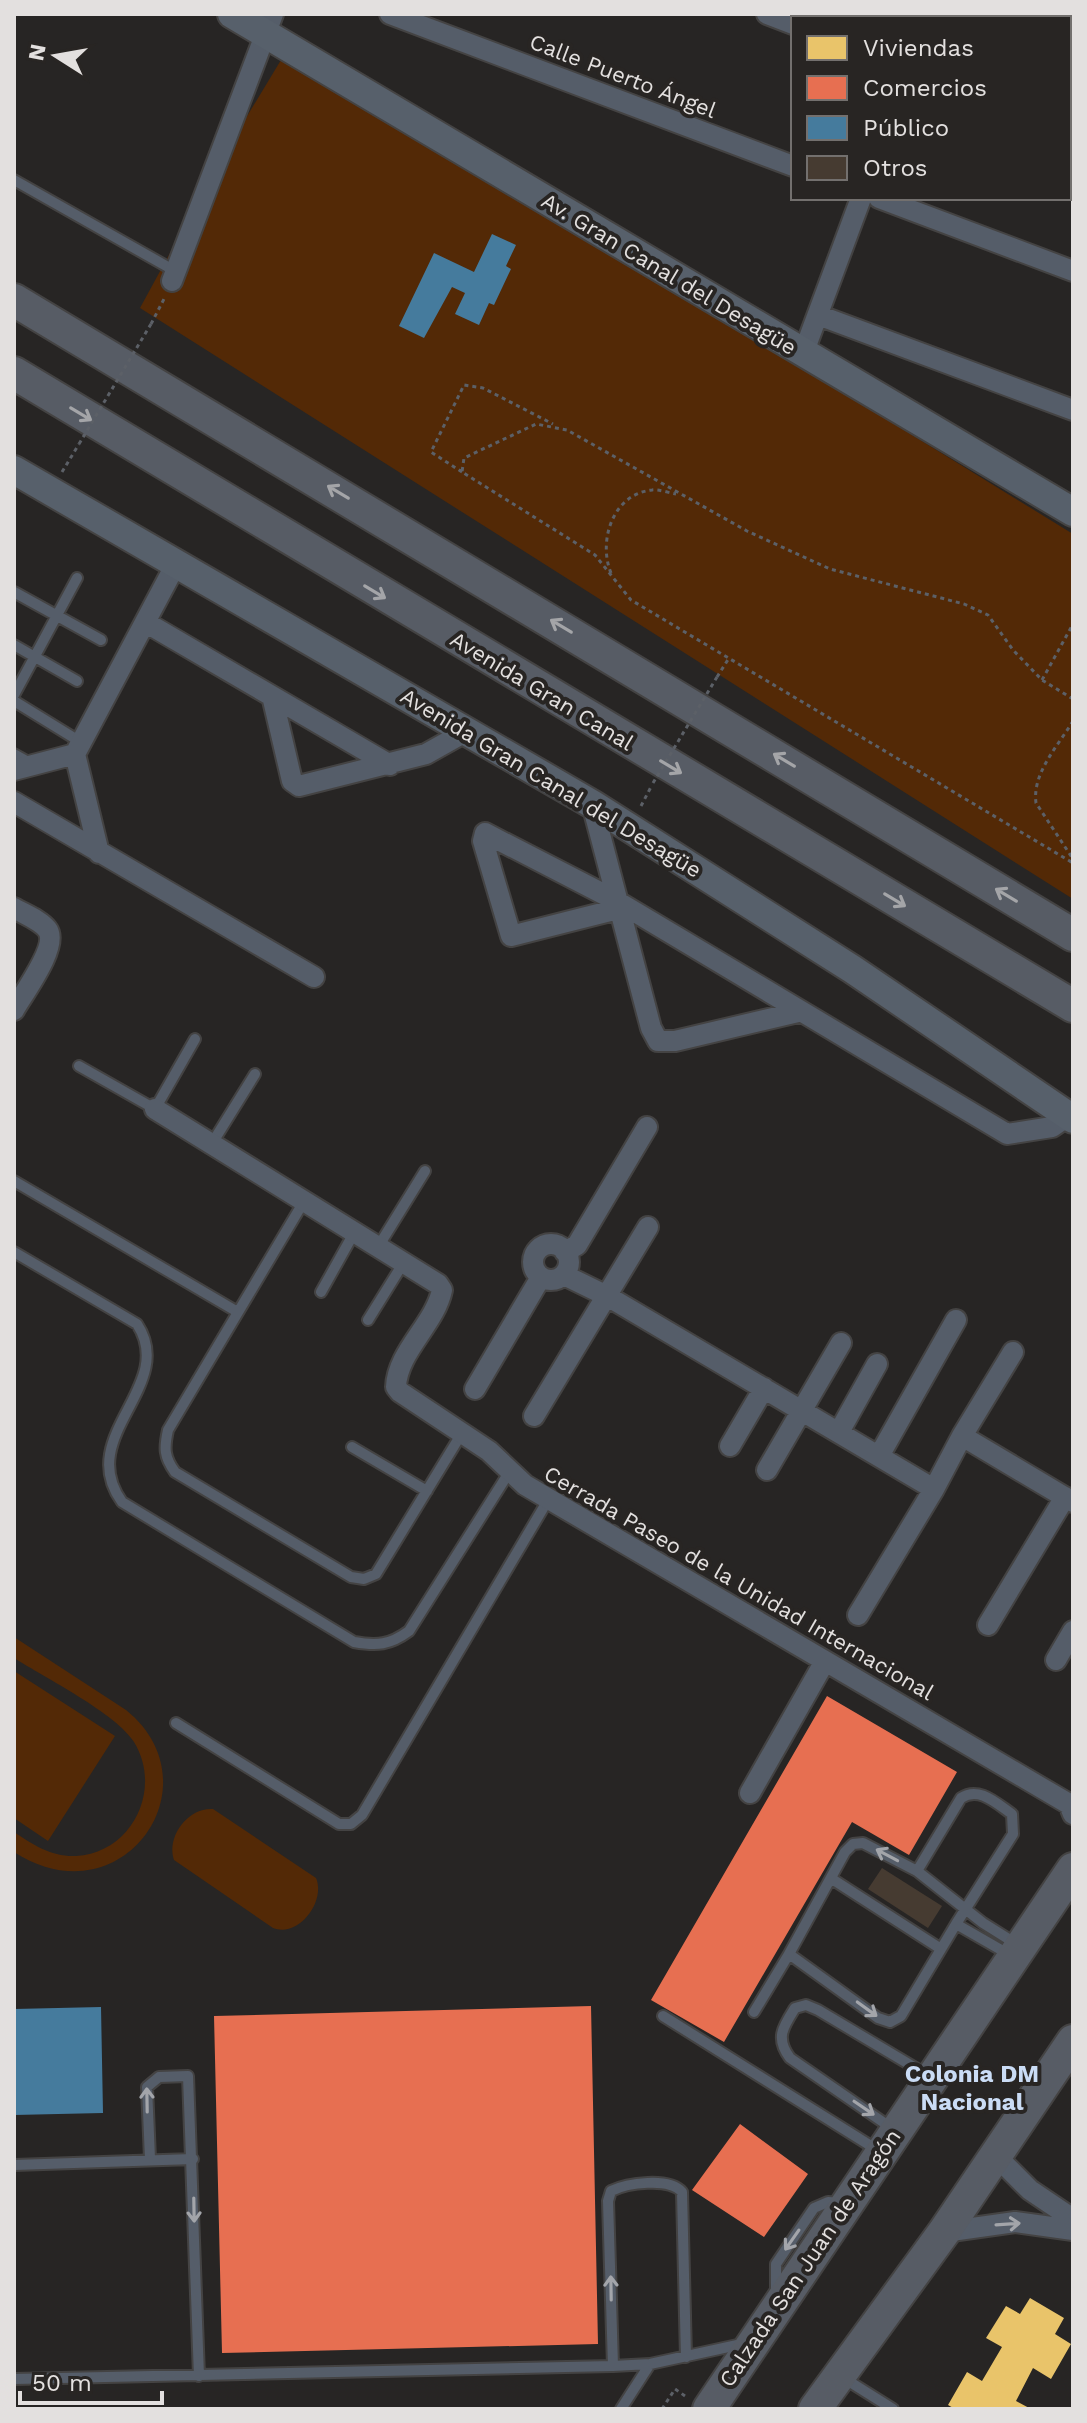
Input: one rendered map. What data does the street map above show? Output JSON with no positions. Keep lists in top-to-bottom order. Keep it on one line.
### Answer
{"streets":{"main road":["Avenida Gran Canal","Calzada San Juan de Aragón"],"street":["Calle Puerto Ángel","Av. Gran Canal del Desagüe","Avenida Gran Canal del Desagüe","Cerrada Paseo de la Unidad Internacional"]},"districts":["Colonia DM Nacional"],"legend":["Viviendas","Comercios","Público","Otros"],"scale_bar":"50 m","north":"left"}
